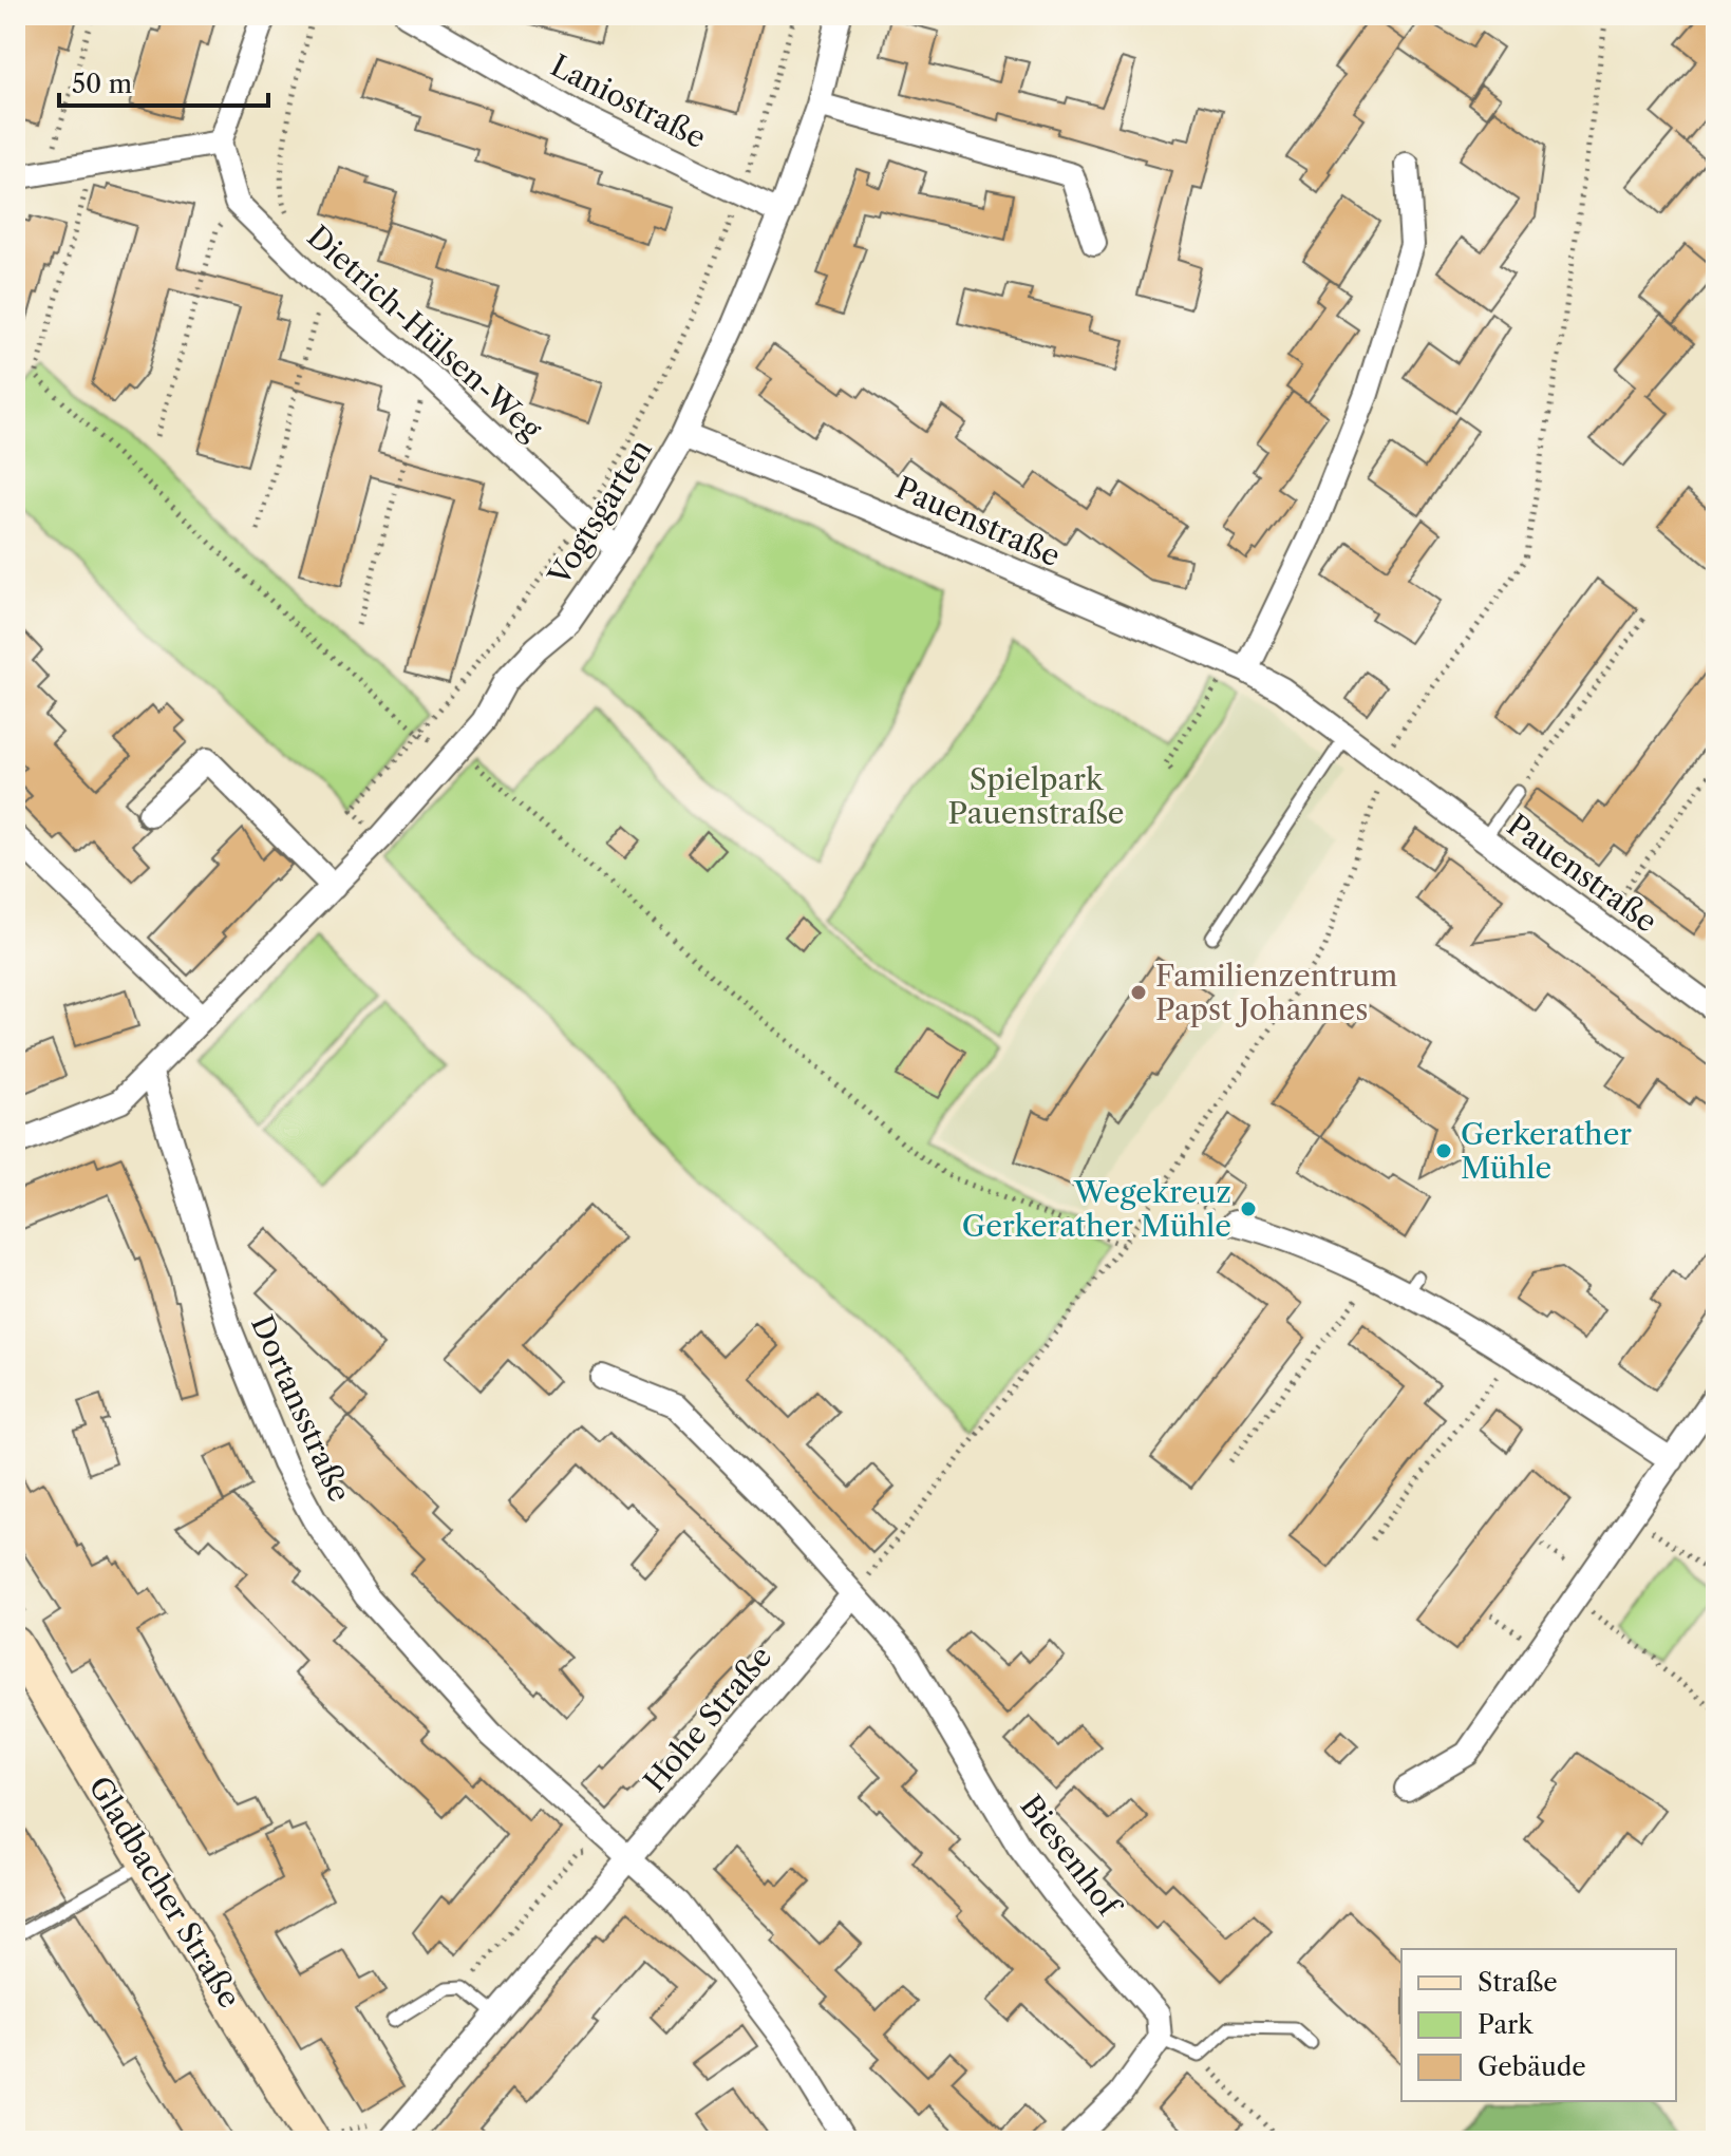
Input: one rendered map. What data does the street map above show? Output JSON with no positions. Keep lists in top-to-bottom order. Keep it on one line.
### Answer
{"streets":{"street":["Laniostraße","Dietrich-Hülsen-Weg","Vogtsgarten","Pauenstraße","Dortansstraße","Hohe Straße","Biesenhof","Gladbacher Straße"]},"crossings":[["Laniostraße","Vogtsgarten"],["Dietrich-Hülsen-Weg","Vogtsgarten"],["Vogtsgarten","Pauenstraße"],["Vogtsgarten","Dortansstraße"],["Dortansstraße","Hohe Straße"],["Hohe Straße","Biesenhof"]],"parks":["Spielpark Pauenstraße"],"places":["Familienzentrum Papst Johannes","Gerkerather Mühle","Wegekreuz Gerkerather Mühle"],"legend":["Straße","Park","Gebäude"],"scale_bar":"50 m"}
